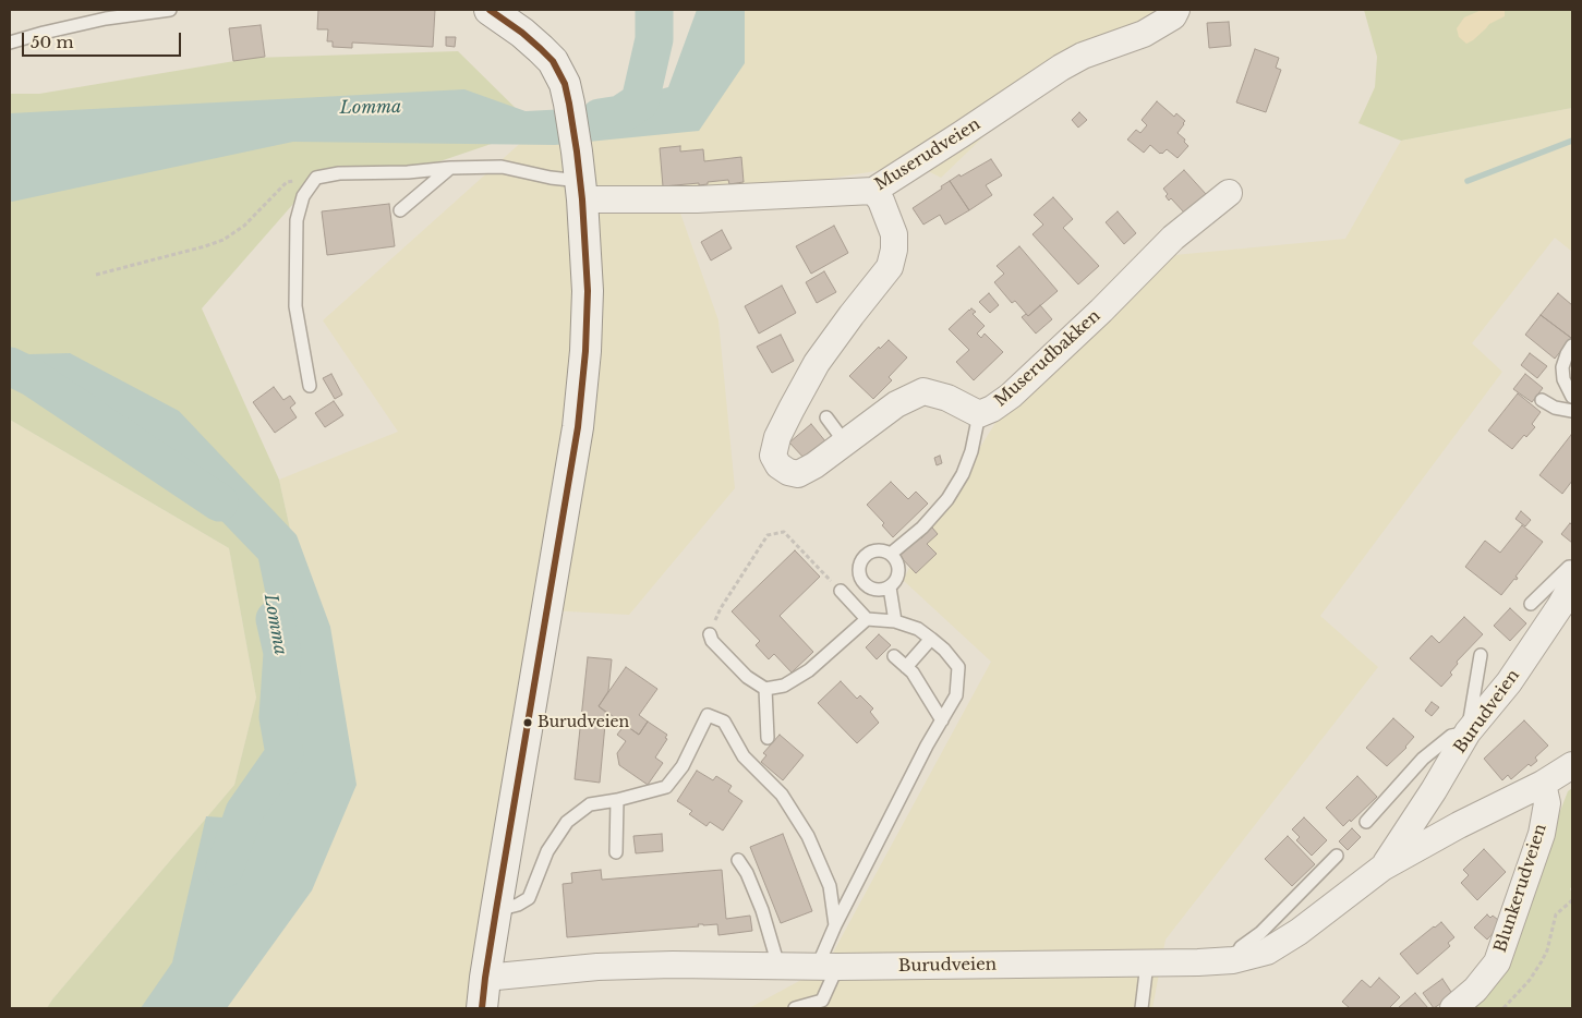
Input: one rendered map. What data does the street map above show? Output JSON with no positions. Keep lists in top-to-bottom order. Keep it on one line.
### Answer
{"streets":{"street":["Muserudveien","Muserudbakken","Burudveien","Blunkerudveien"]},"crossings":[["Muserudveien","Muserudbakken"],["Burudveien","Blunkerudveien"]],"water":["Lomma"],"places":["Burudveien"],"scale_bar":"50 m"}
